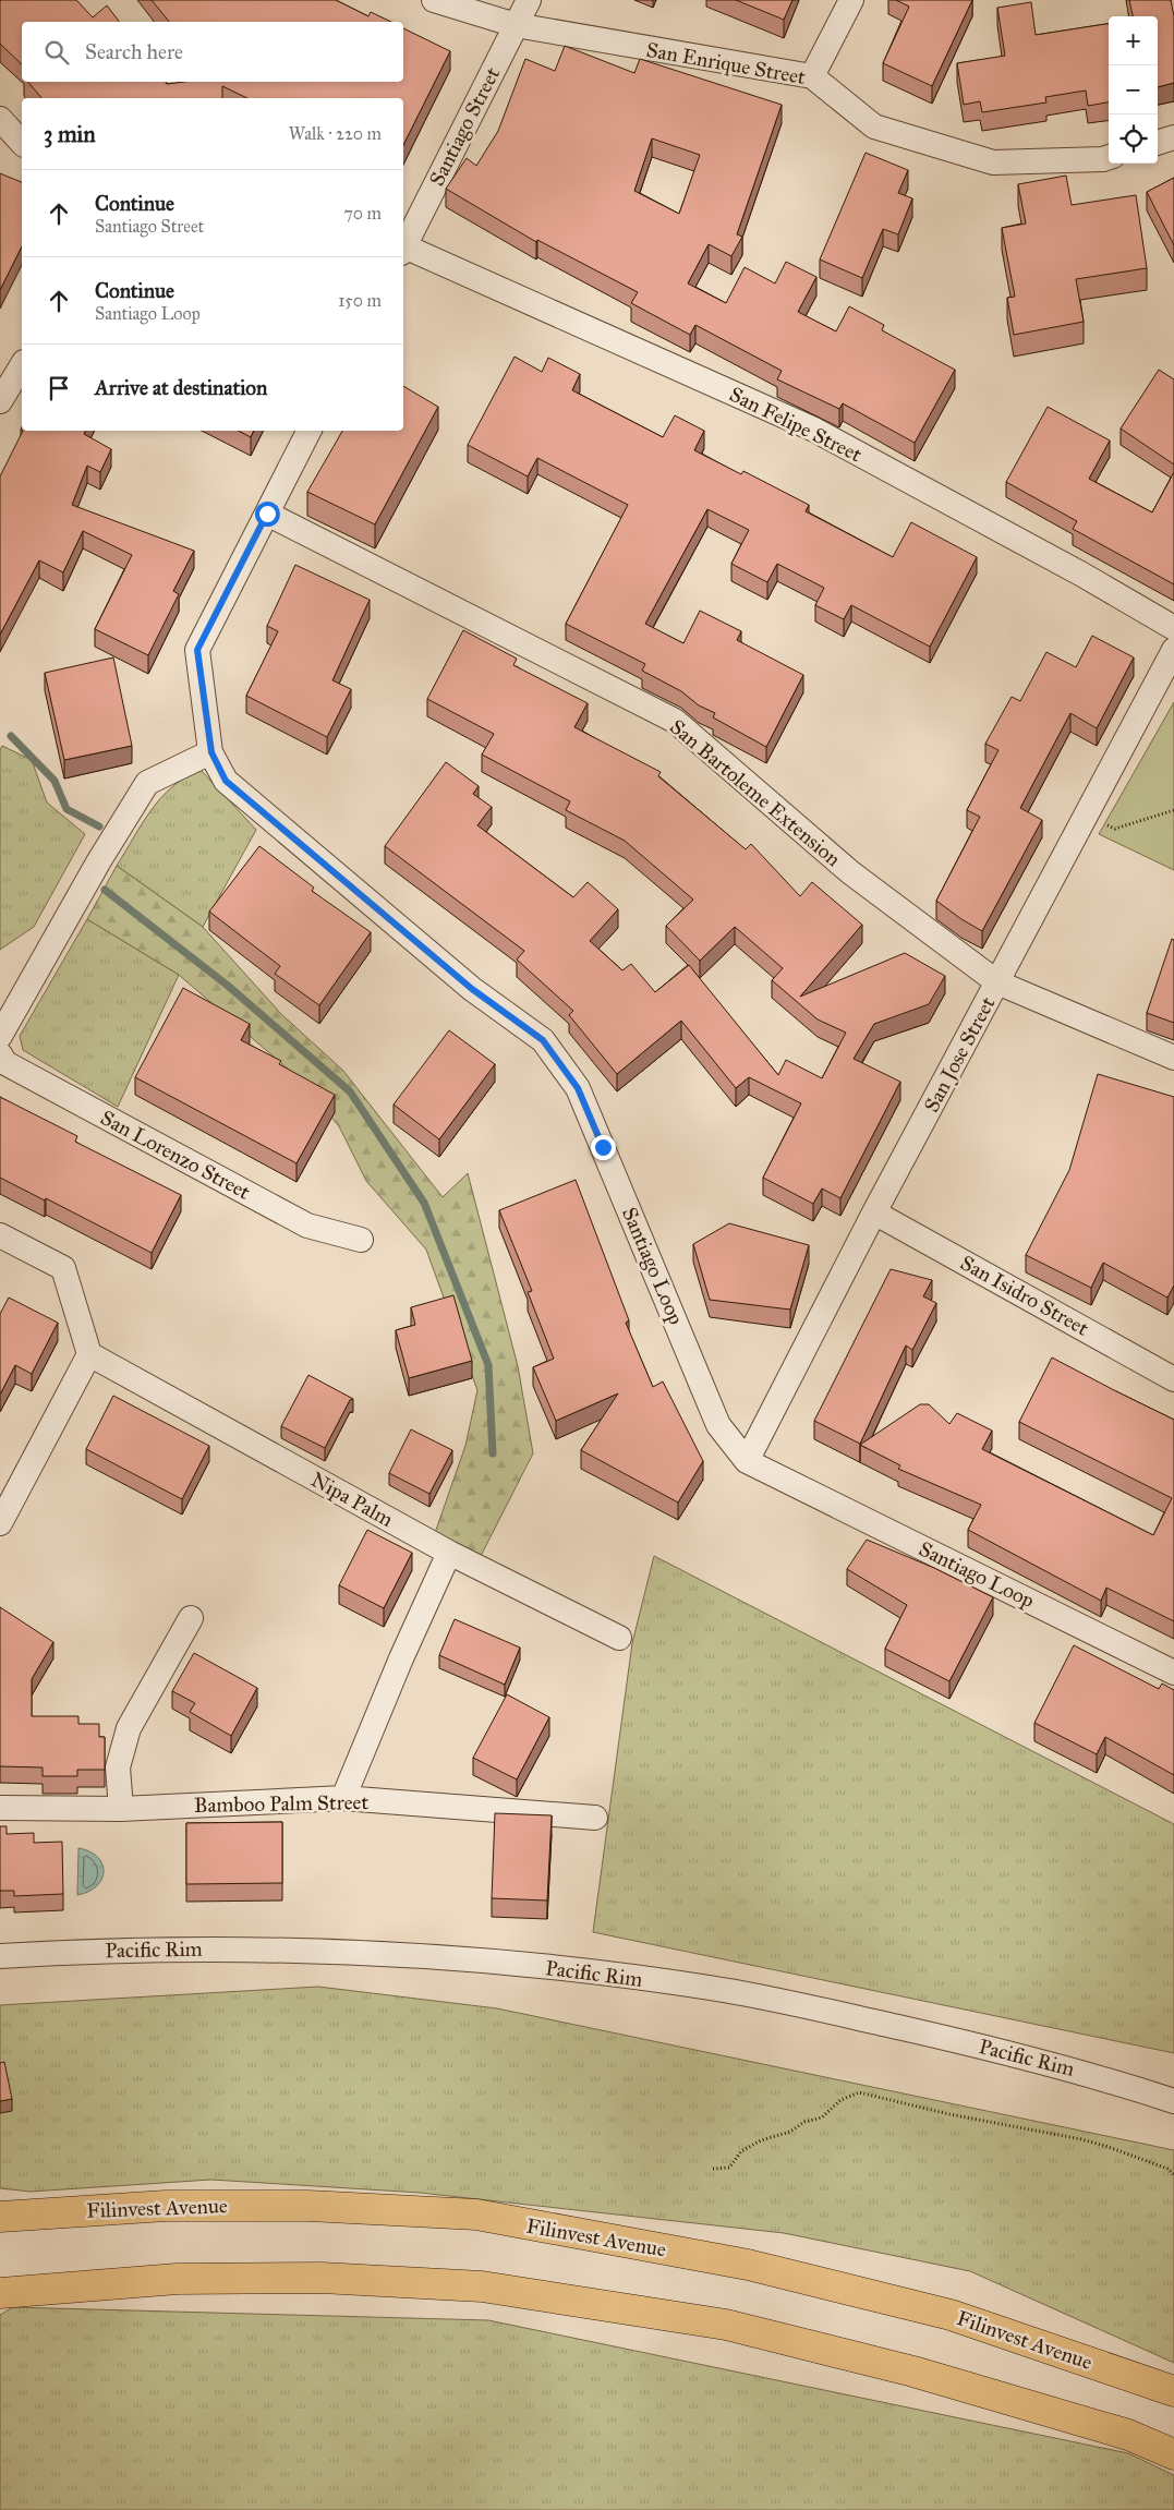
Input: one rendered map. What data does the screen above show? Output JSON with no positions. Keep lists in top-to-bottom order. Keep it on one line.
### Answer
{"streets":{"main road":["Filinvest Avenue"],"street":["San Enrique Street","Santiago Street","San Felipe Street","San Bartoleme Extension","San Jose Street","San Lorenzo Street","Santiago Loop","San Isidro Street","Nipa Palm","Bamboo Palm Street","Pacific Rim"]},"crossings":[["San Enrique Street","Santiago Street"],["San Bartoleme Extension","San Jose Street"],["San Jose Street","Santiago Loop"],["San Jose Street","San Isidro Street"]],"page":{"map_buttons":["+","−"],"search":"Search here","heading":["3 min","Walk · 220 m"],"list":[["Continue","Santiago Street","70 m"],["Continue","Santiago Loop","150 m"],"Arrive at destination"]}}
